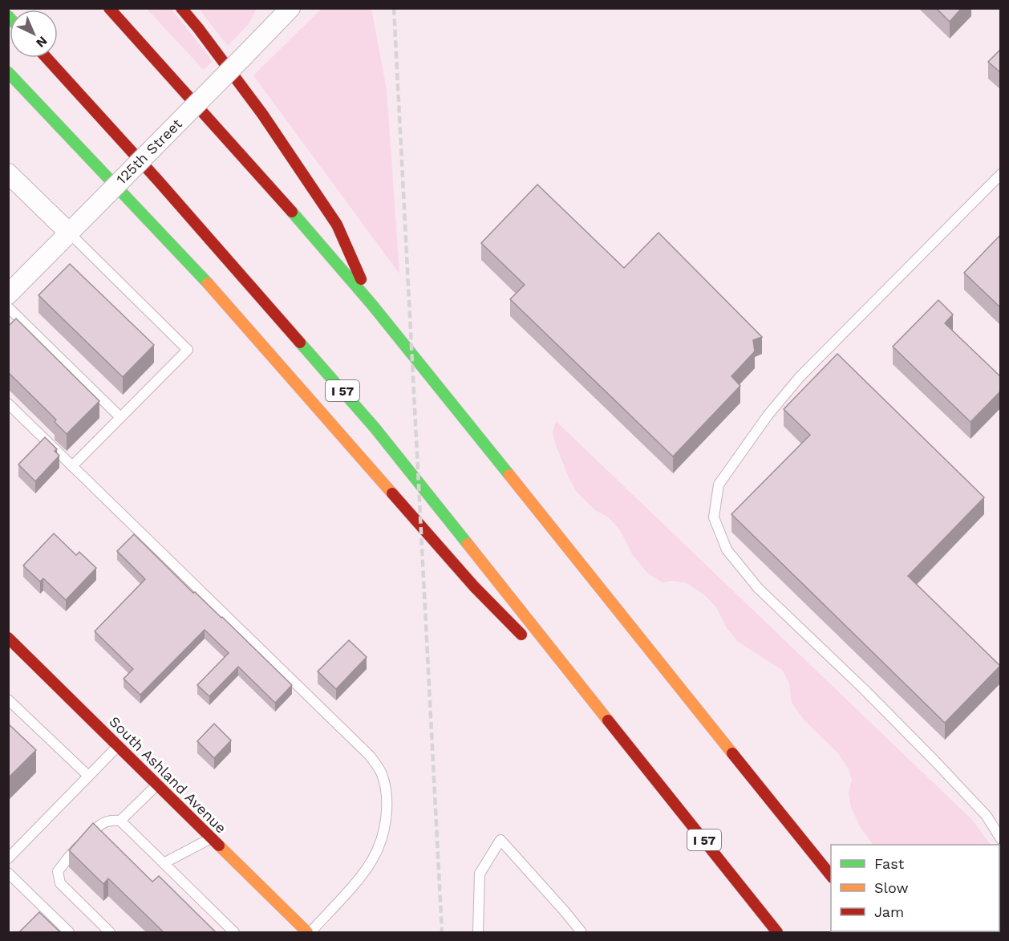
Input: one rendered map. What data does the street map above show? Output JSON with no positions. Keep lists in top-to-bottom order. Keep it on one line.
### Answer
{"streets":{"main road":["I 57","South Ashland Avenue"],"street":["125th Street"]},"legend":["Fast","Slow","Jam"],"north":"bottom right"}
